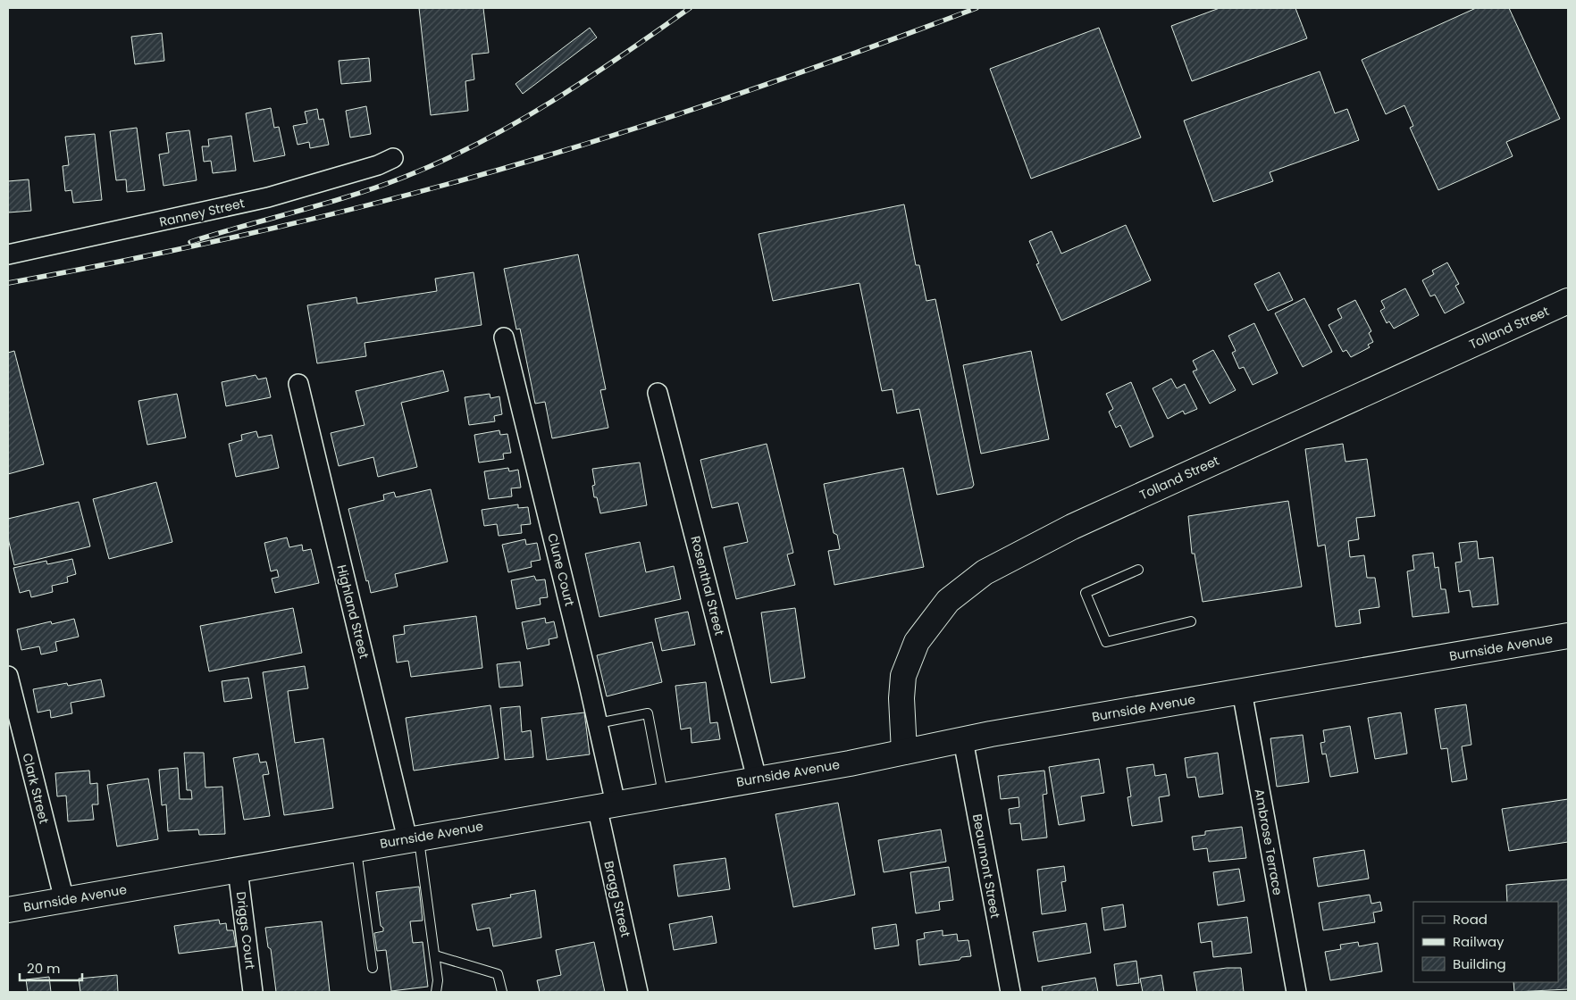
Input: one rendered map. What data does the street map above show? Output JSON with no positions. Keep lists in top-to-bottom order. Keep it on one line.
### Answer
{"streets":{"main road":["Tolland Street","Burnside Avenue"],"street":["Ranney Street","Clune Court","Rosenthal Street","Highland Street","Clark Street","Ambrose Terrace","Beaumont Street","Bragg Street","Driggs Court"]},"crossings":[["Tolland Street","Burnside Avenue"],["Clune Court","Burnside Avenue"],["Clune Court","Bragg Street"],["Rosenthal Street","Burnside Avenue"],["Highland Street","Burnside Avenue"],["Burnside Avenue","Clark Street"],["Burnside Avenue","Ambrose Terrace"],["Burnside Avenue","Beaumont Street"],["Burnside Avenue","Bragg Street"],["Burnside Avenue","Driggs Court"]],"legend":["Road","Railway","Building"],"scale_bar":"20 m"}
